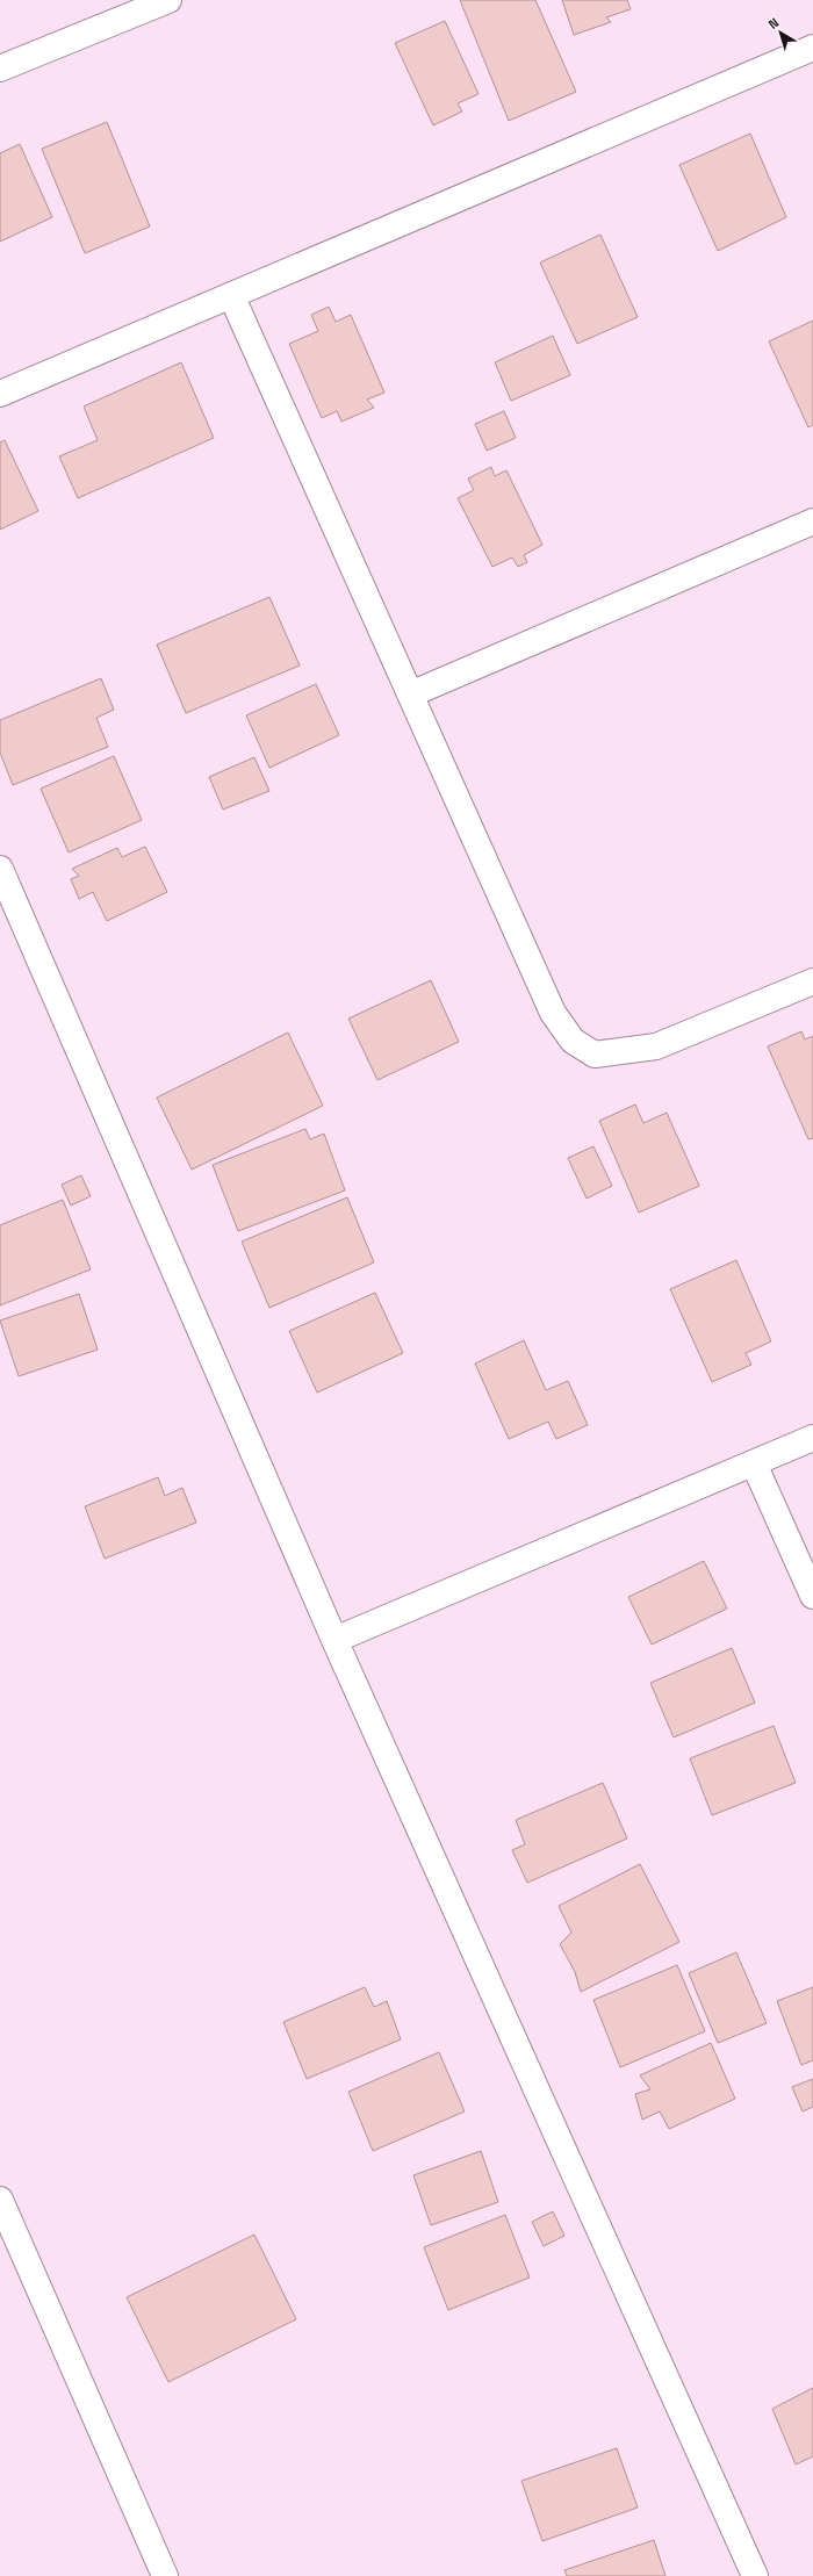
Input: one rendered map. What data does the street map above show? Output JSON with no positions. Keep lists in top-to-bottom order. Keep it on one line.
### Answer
{"north":"top left"}
